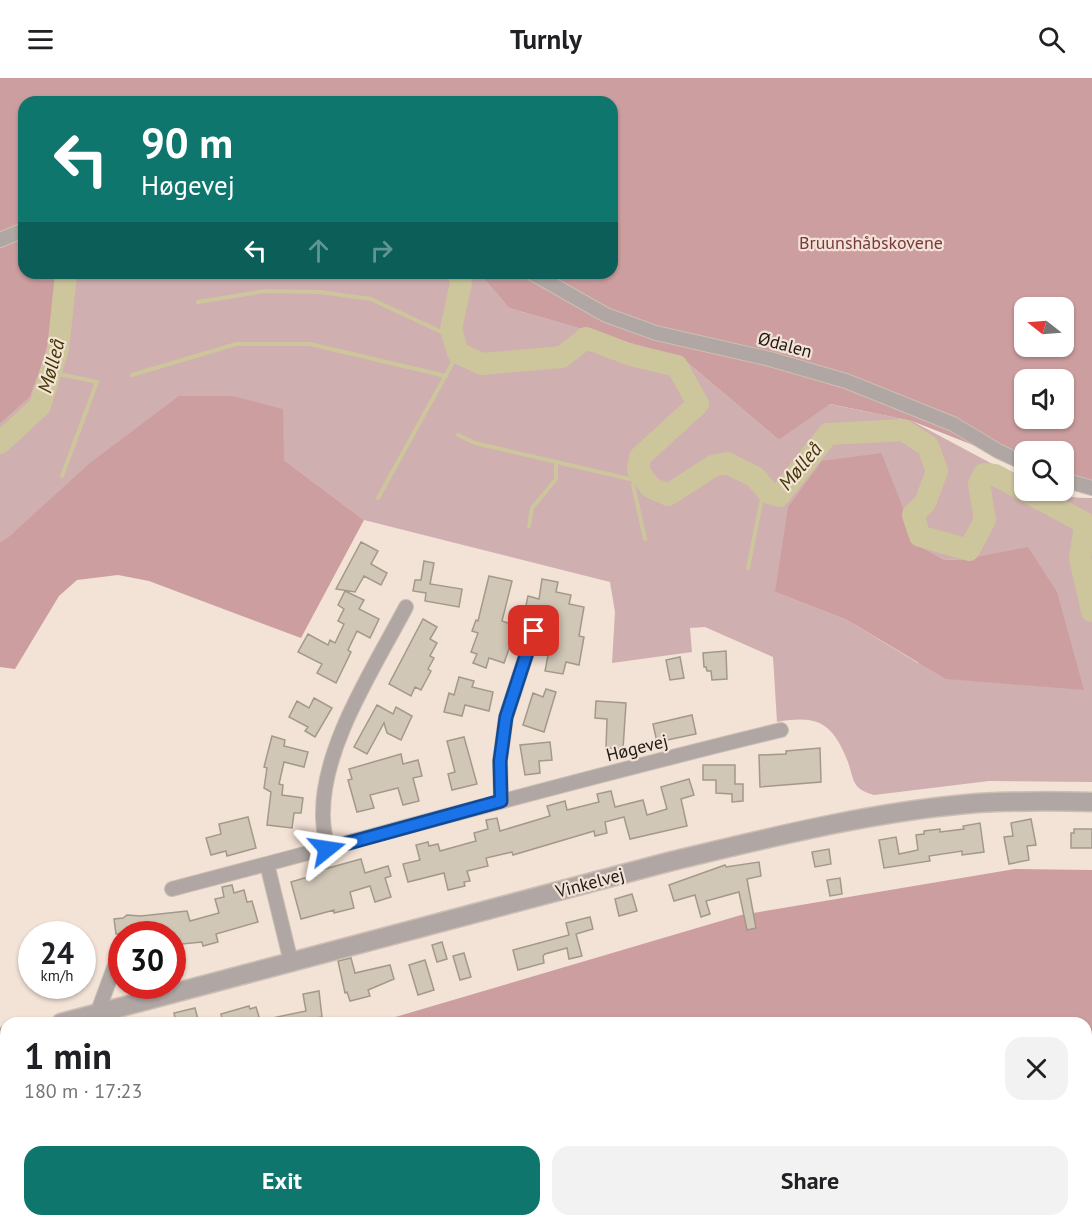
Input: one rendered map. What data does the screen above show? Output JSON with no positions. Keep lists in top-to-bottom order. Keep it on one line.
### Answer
{"streets":{"street":["Ødalen","Høgevej","Vinkelvej"]},"water":["Mølleå"],"parks":["Bruunshåbskovene"],"north":"left","page":{"header":"Turnly","turn":["90 m","Høgevej"],"speed":"24 km/h","limit":"30","heading":["1 min","180 m · 17:23"],"buttons":["Exit","Share"]}}
